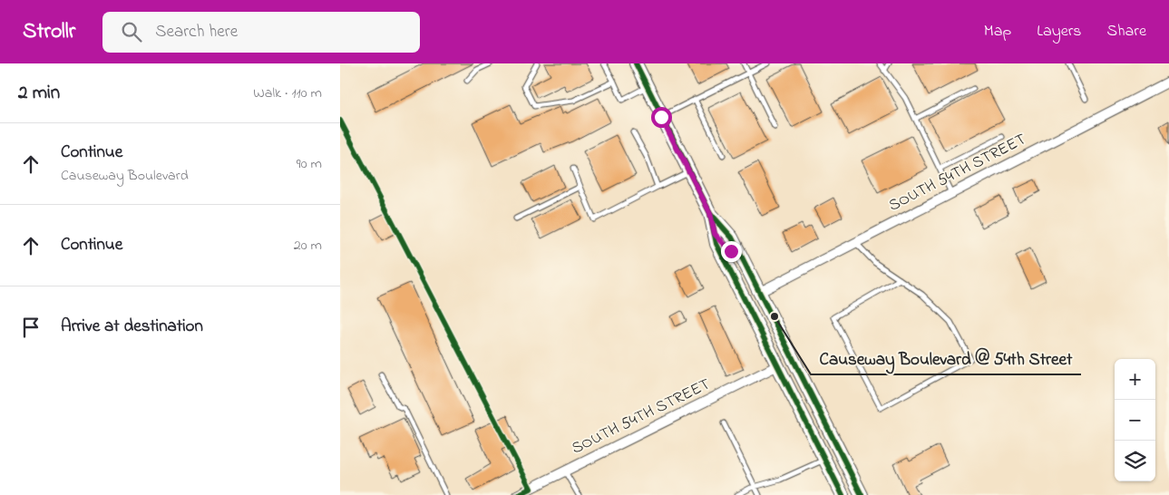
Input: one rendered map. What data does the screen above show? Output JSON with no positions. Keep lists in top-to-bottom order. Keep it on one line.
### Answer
{"streets":{"street":["SOUTH 54TH STREET"]},"places":["Causeway Boulevard @ 54th Street"],"page":{"header":"Strollr","search":"Search here","nav":["Map","Layers","Share"],"heading":["2 min","Walk · 110 m"],"list":[["Continue","Causeway Boulevard","90 m"],["Continue","20 m"],"Arrive at destination"],"map_buttons":["+","−"]}}
